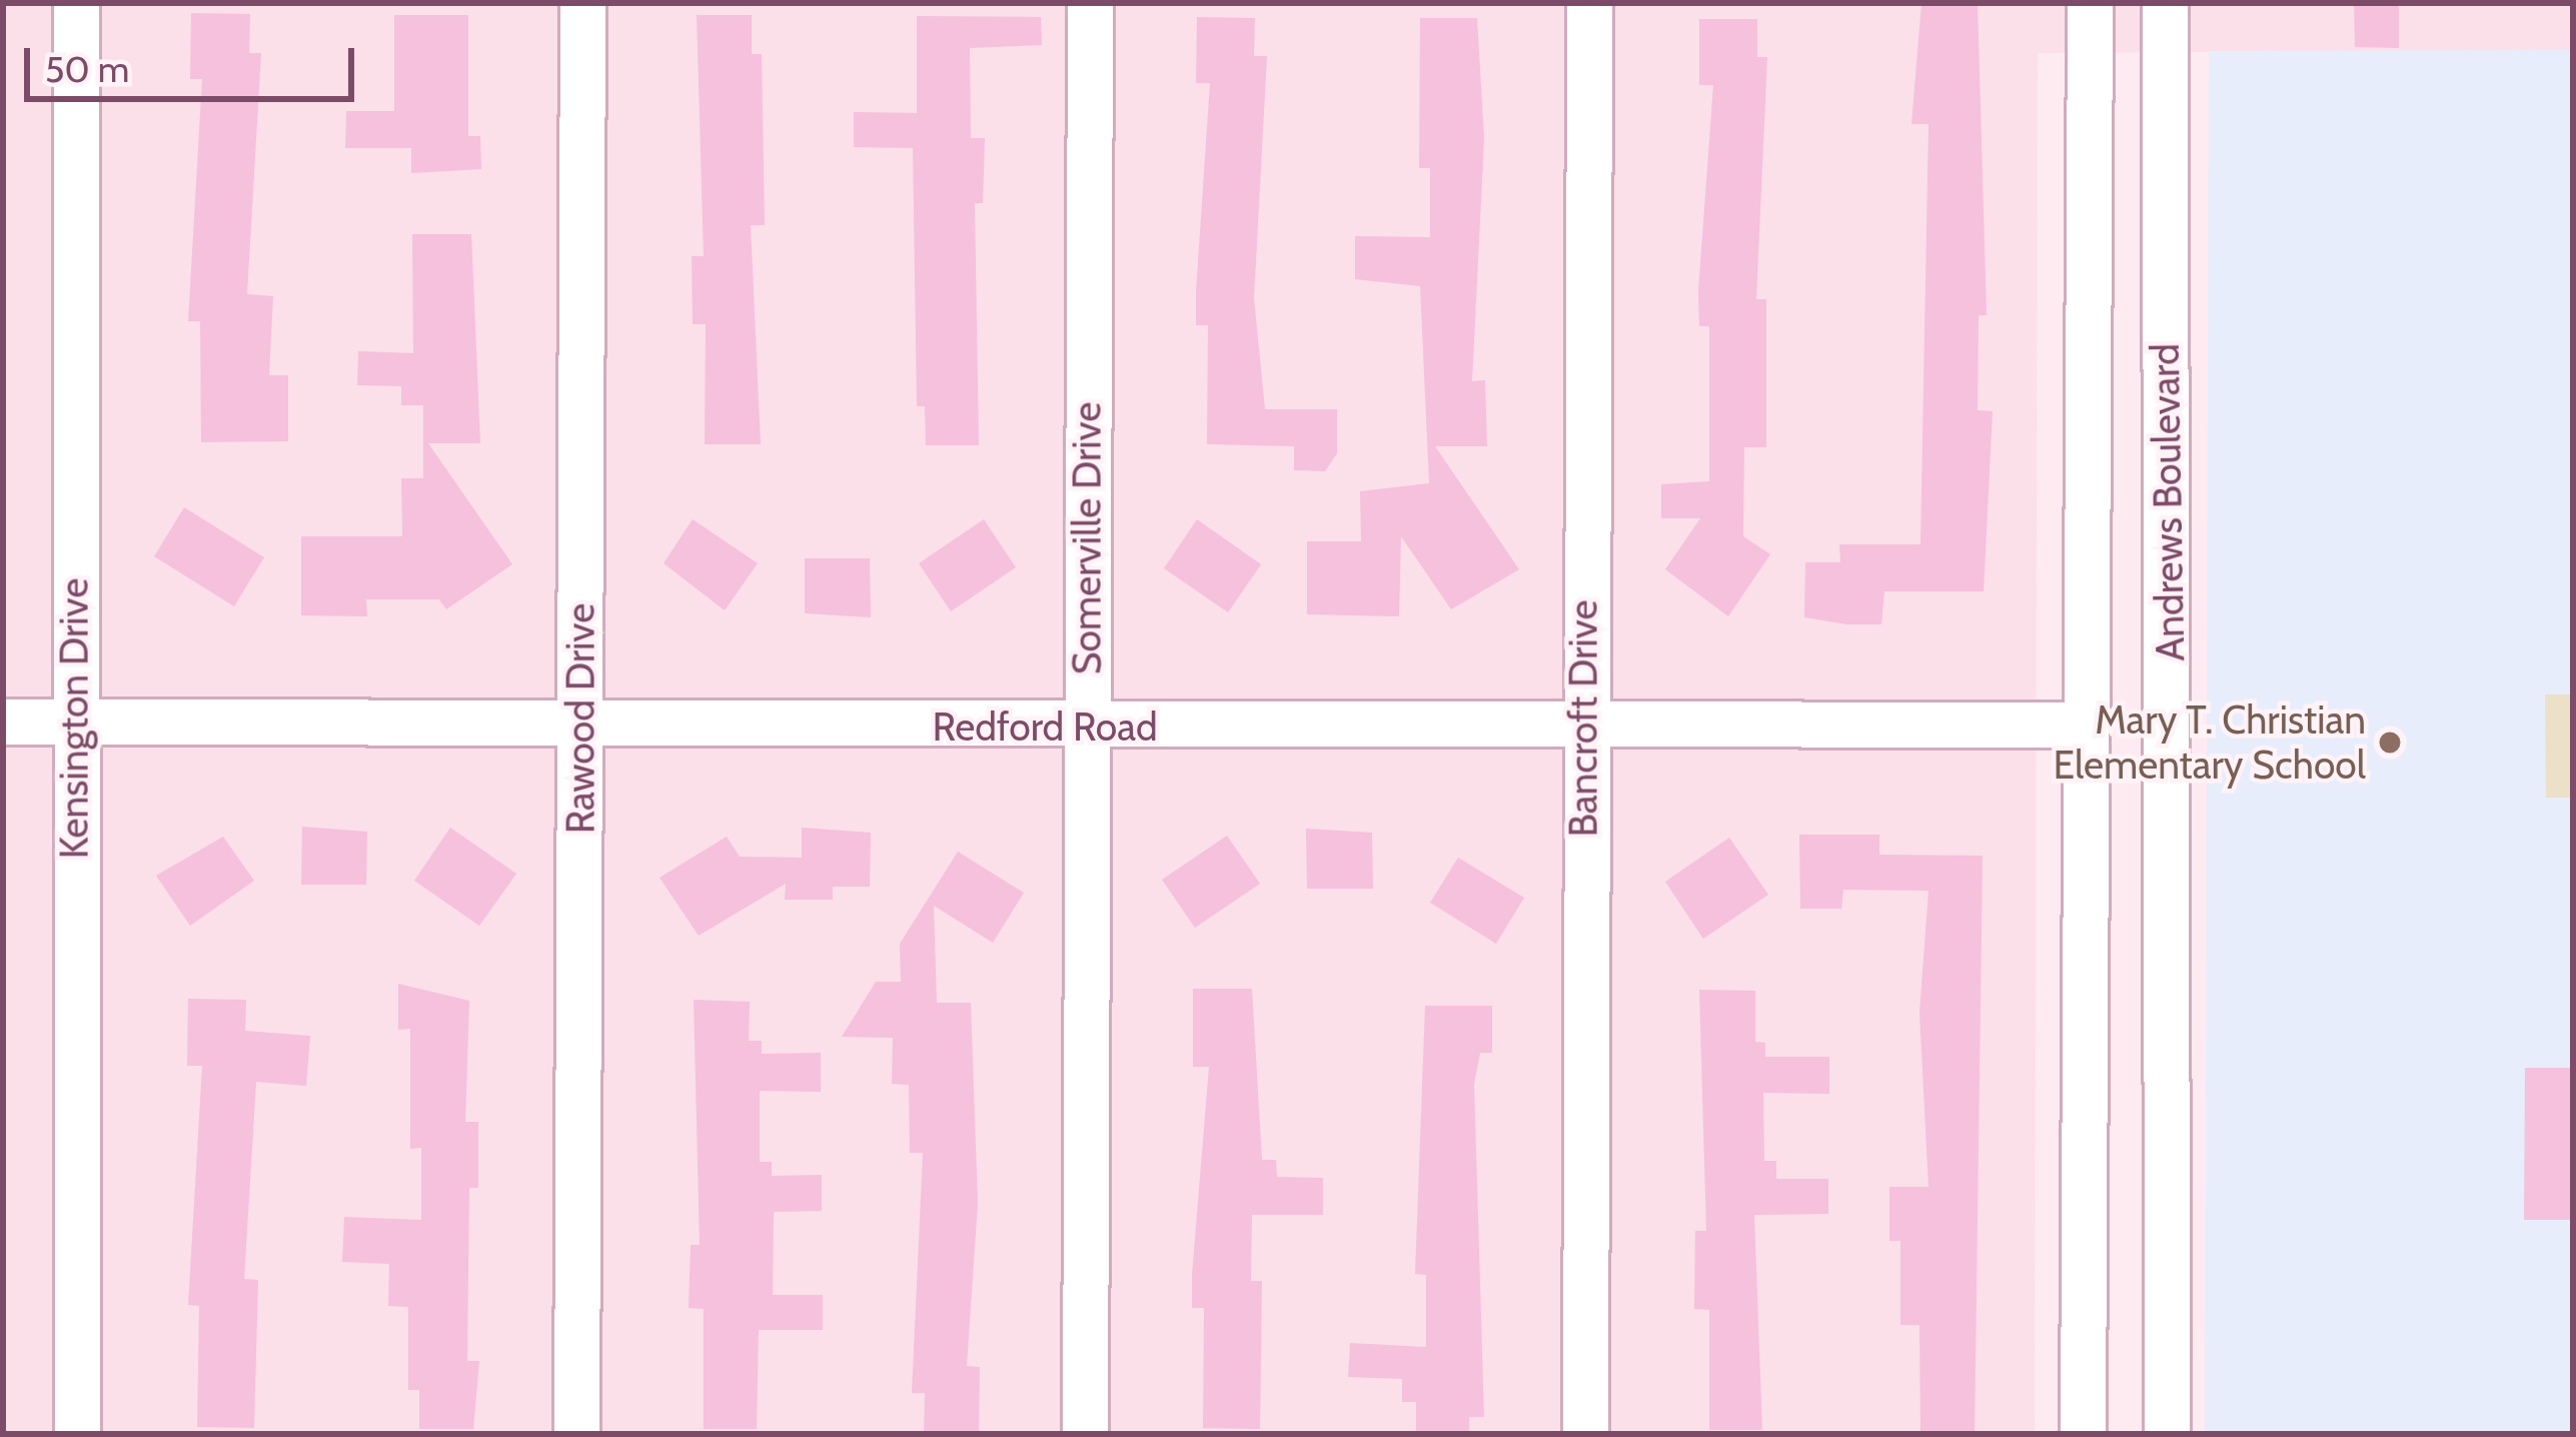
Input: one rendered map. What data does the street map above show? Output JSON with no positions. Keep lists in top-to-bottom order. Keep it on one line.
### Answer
{"streets":{"street":["Andrews Boulevard","Somerville Drive","Kensington Drive","Rawood Drive","Bancroft Drive","Redford Road"]},"crossings":[["Andrews Boulevard","Redford Road"],["Somerville Drive","Redford Road"],["Kensington Drive","Redford Road"],["Rawood Drive","Redford Road"],["Bancroft Drive","Redford Road"]],"places":["Mary T. Christian Elementary School"],"scale_bar":"50 m"}
